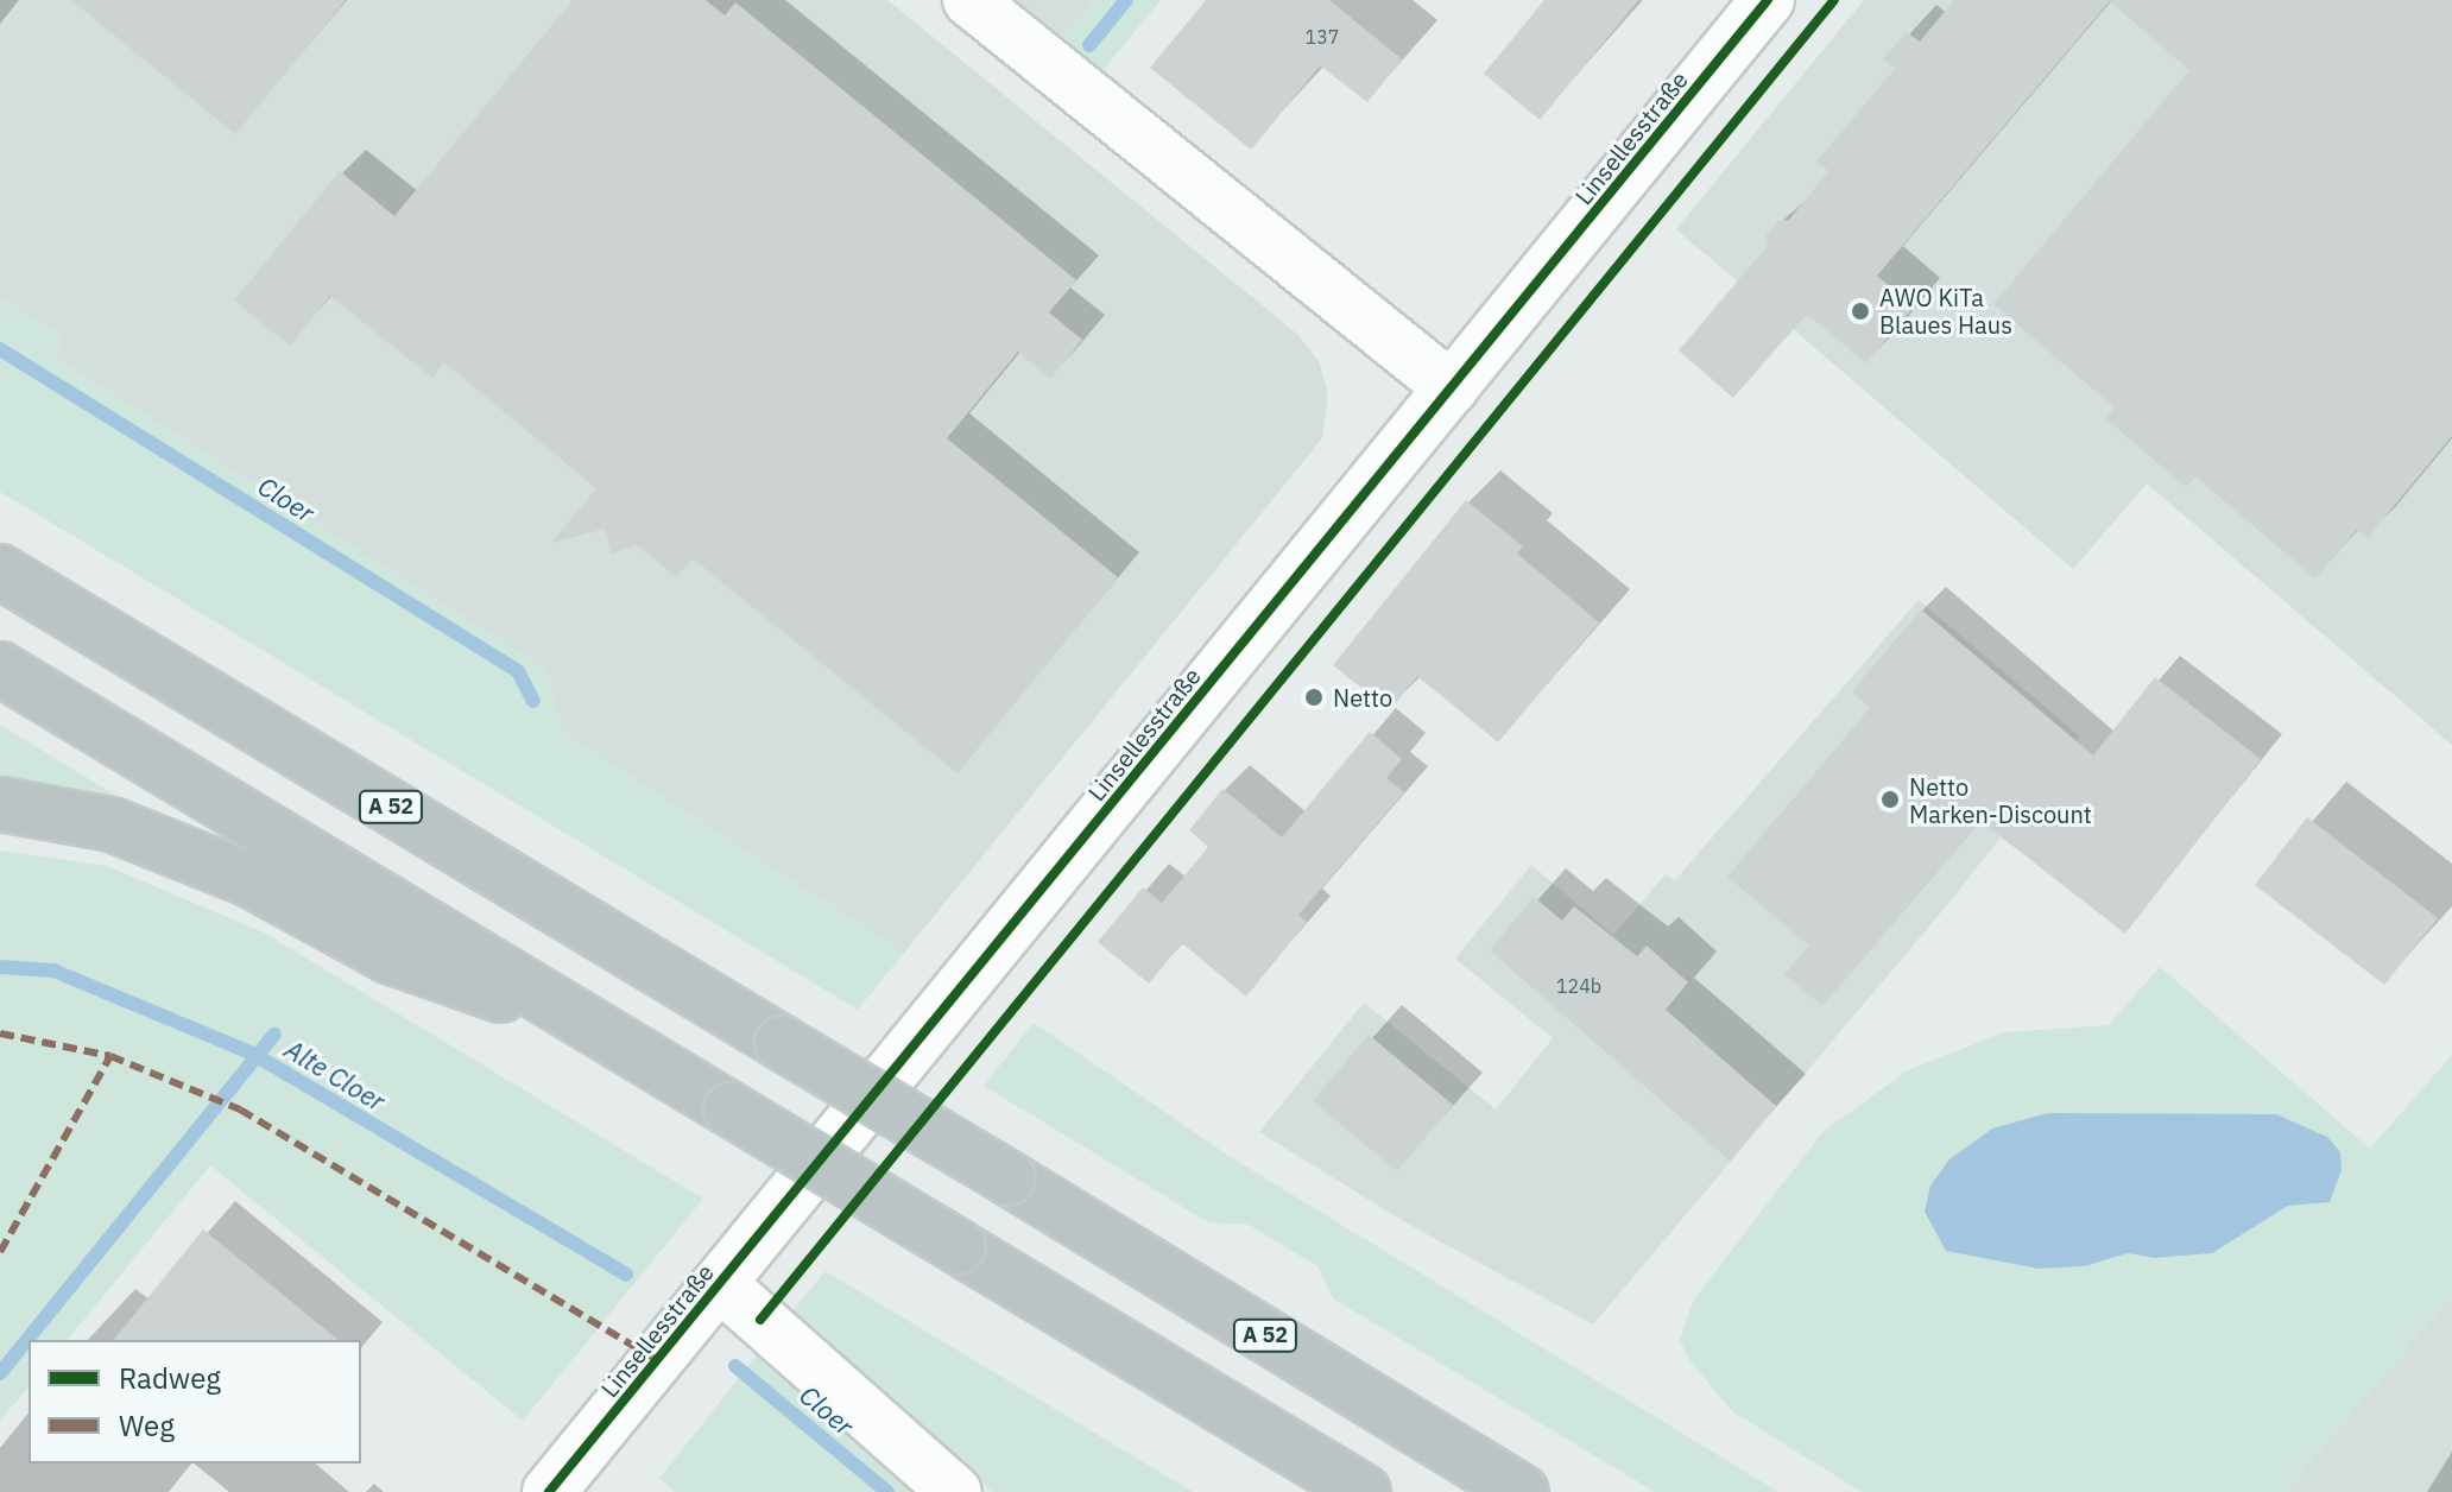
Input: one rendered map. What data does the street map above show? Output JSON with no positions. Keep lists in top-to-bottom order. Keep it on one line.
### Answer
{"streets":{"highway":["A 52"],"street":["Linsellesstraße"]},"water":["Cloer","Alte Cloer"],"places":["AWO KiTa Blaues Haus","Netto","Netto Marken-Discount"],"house_numbers":["137","124b"],"legend":["Radweg","Weg"]}
